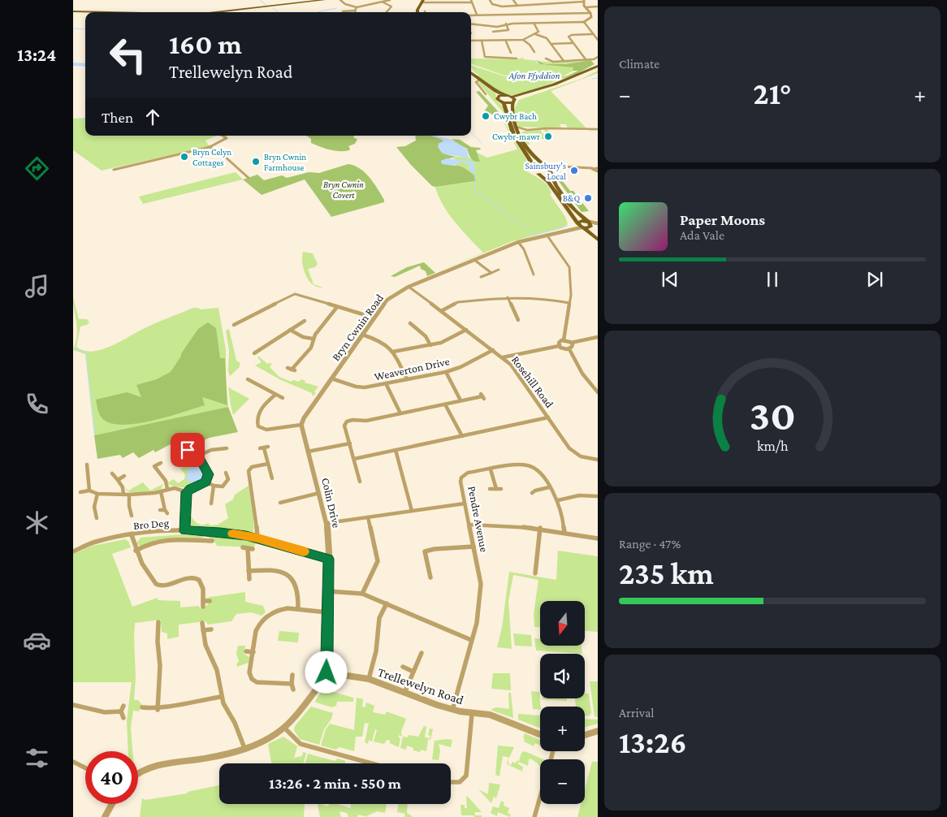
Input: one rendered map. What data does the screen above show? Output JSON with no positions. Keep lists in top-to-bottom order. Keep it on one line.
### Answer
{"streets":{"street":["Bryn Cwnin Road","Weaverton Drive","Rosehill Road","Colin Drive","Pendre Avenue","Bro Deg","Trellewelyn Road"]},"crossings":[["Bryn Cwnin Road","Weaverton Drive"],["Bryn Cwnin Road","Rosehill Road"],["Weaverton Drive","Rosehill Road"],["Pendre Avenue","Trellewelyn Road"]],"water":["Afon Ffyddion"],"parks":["Bryn Cwnin Covert"],"places":["Cwybr Bach","Cwybr-mawr","Bryn Celyn Cottages","Bryn Cwnin Farmhouse","Sainsbury's Local","B&Q"],"north":"bottom","page":{"tabs":"13:24","tile":["Climate",["Range · 47%","235 km"],["Arrival","13:26"]],"turn":["160 m","Trellewelyn Road"],"heat":["−","21°","+"],"then":"Then","song":["Paper Moons","Ada Vale"],"map_buttons":["+","−"],"limit":"40","trip":"13:26 · 2 min · 550 m","gauge":["30","km/h"]}}
